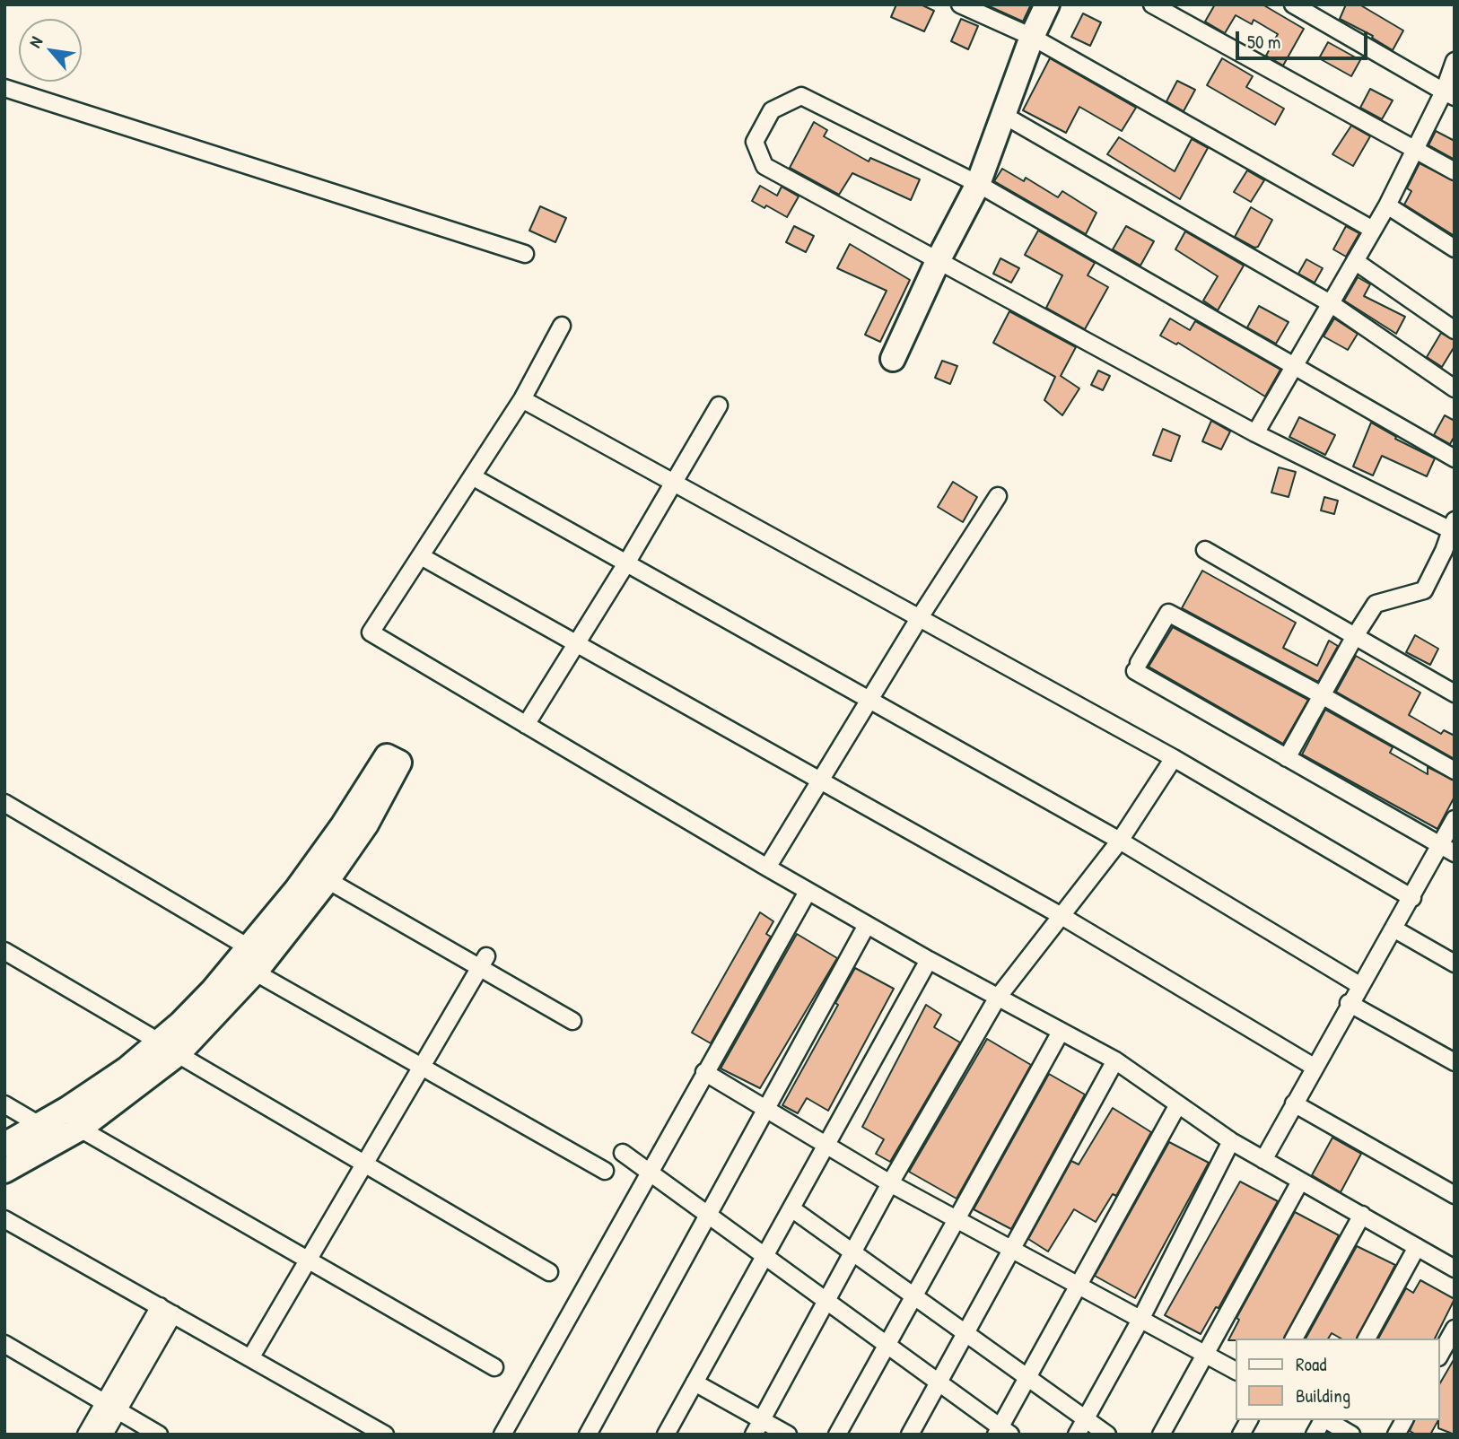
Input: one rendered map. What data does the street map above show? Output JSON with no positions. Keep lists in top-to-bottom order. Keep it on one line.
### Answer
{"legend":["Road","Building"],"scale_bar":"50 m","north":"top left"}
